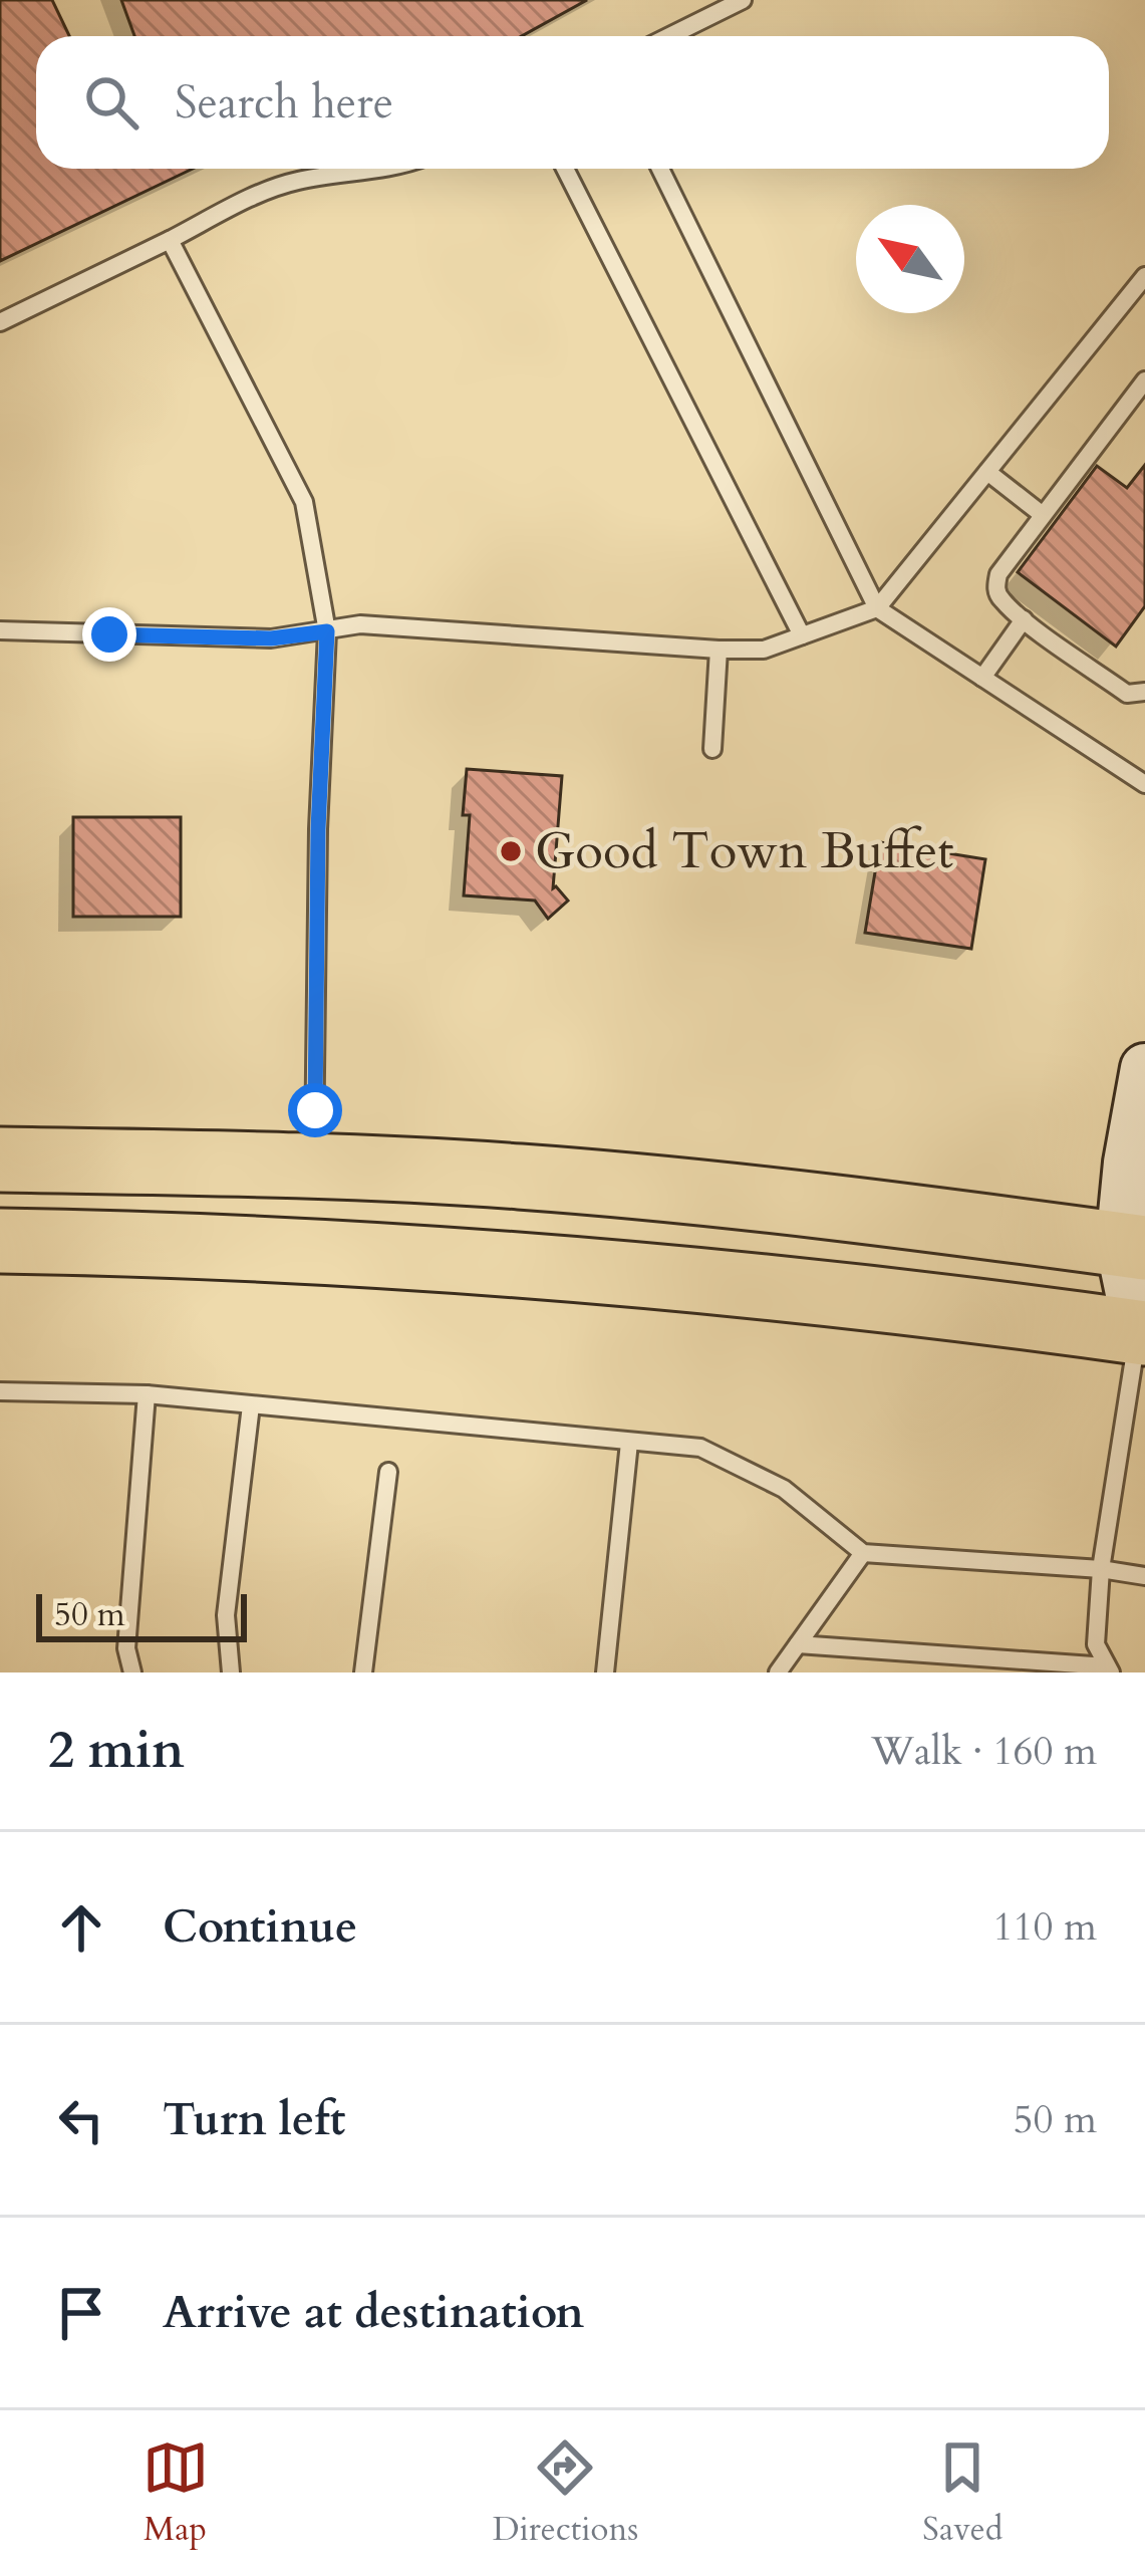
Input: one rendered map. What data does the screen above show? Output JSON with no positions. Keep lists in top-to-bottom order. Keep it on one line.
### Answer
{"places":["Good Town Buffet"],"scale_bar":"50 m","north":"top left","page":{"search":"Search here","scale":"50 m","heading":["2 min","Walk · 160 m"],"list":[["Continue","110 m"],["Turn left","50 m"],"Arrive at destination"],"nav":["Map","Directions","Saved"]}}
